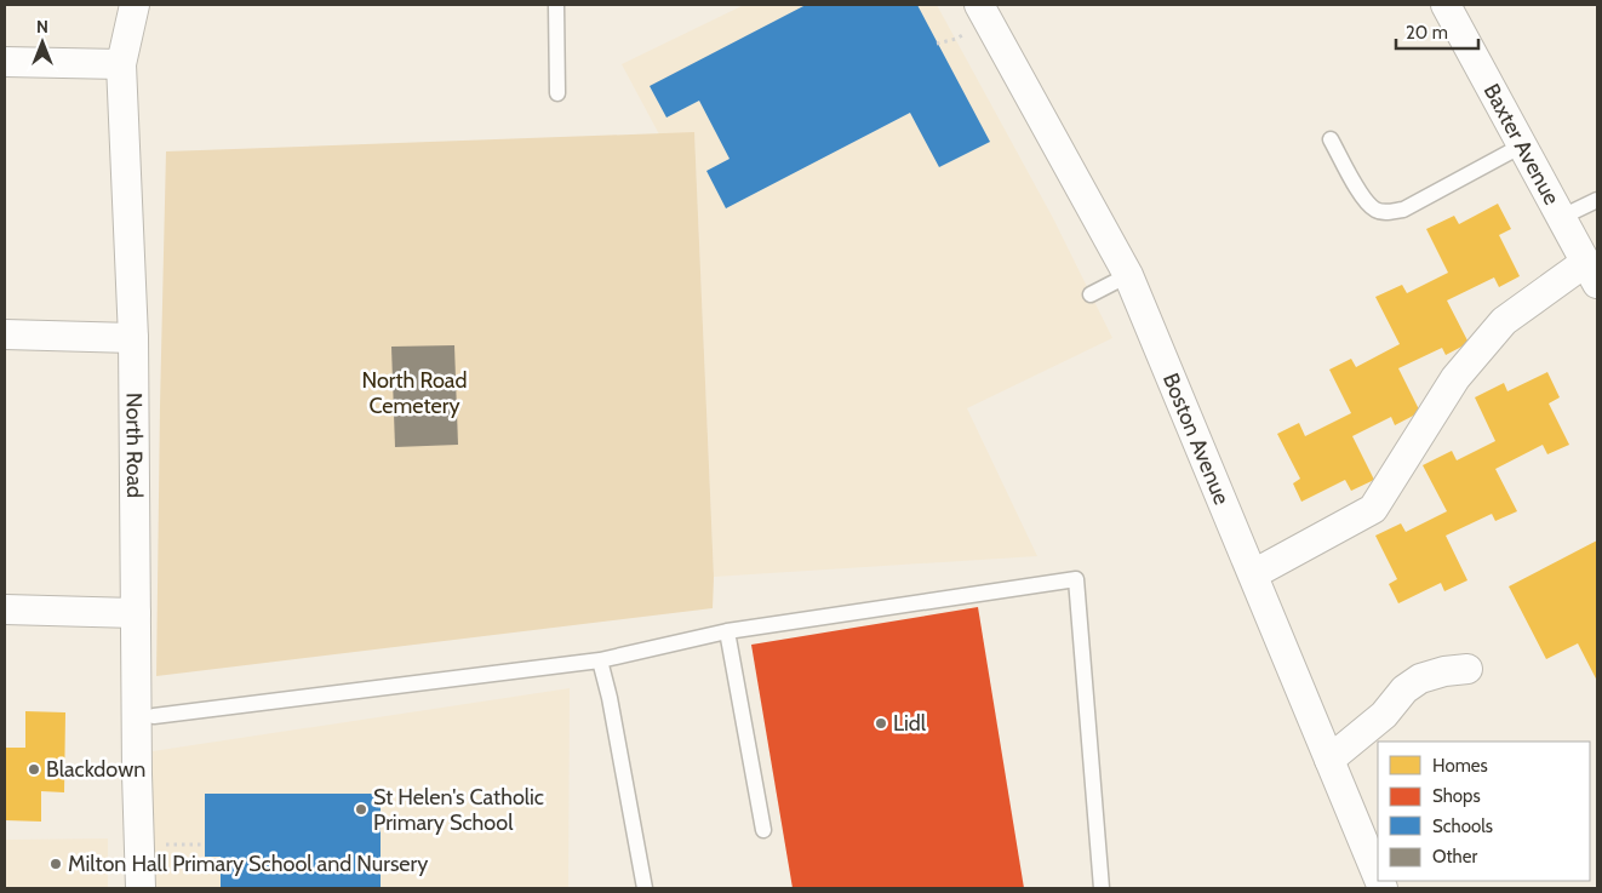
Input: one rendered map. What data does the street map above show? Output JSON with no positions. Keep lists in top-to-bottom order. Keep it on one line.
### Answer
{"streets":{"street":["Baxter Avenue","Boston Avenue","North Road"]},"parks":["North Road Cemetery"],"places":["Lidl","Blackdown","St Helen's Catholic Primary School","Milton Hall Primary School and Nursery"],"legend":["Homes","Shops","Schools","Other"],"scale_bar":"20 m","north":"top"}
